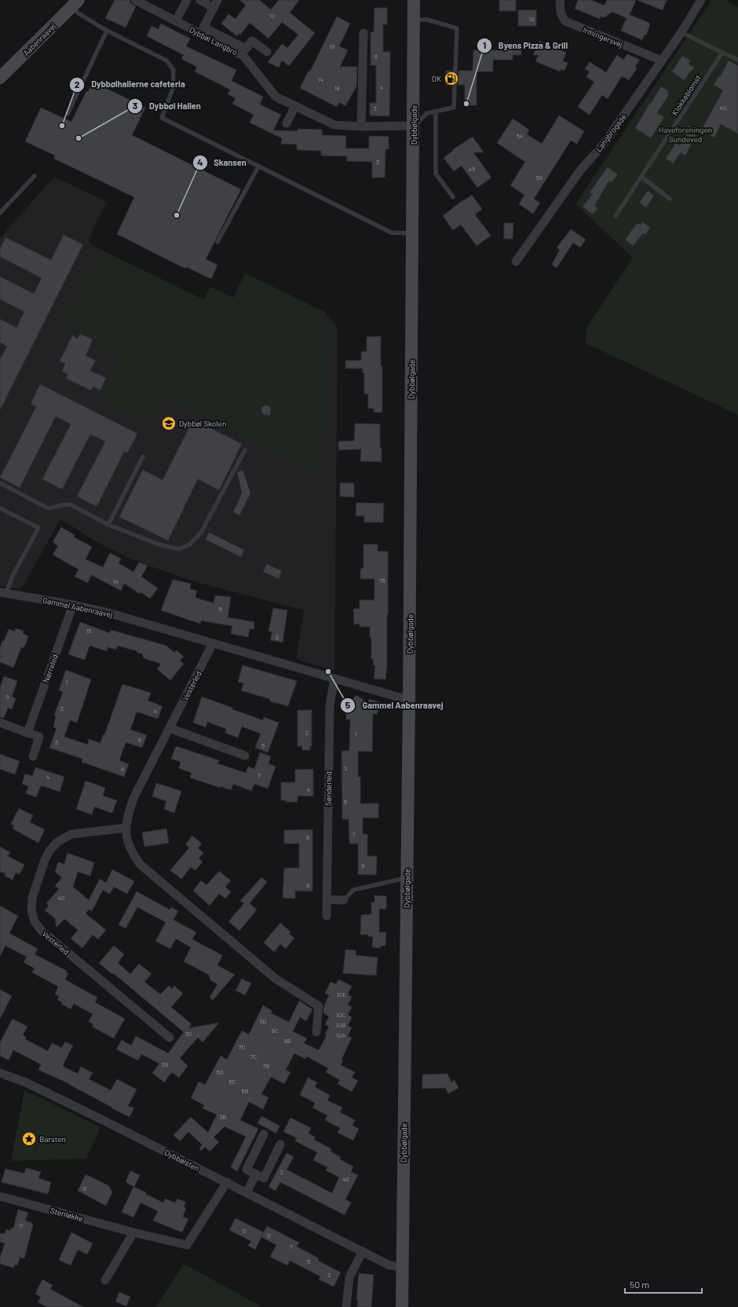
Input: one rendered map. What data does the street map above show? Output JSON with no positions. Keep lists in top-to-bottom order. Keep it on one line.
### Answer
{"streets":{"street":["Irmingersvej","Aabenraavej","Dybbøl Langbro","Dybbølgade","Langbrogade","Gammel Aabenraavej","Nørreled","Vesterled","Sønderled","Dybbølsten","Stenløkke"],"lane":["Klokkeblomst"]},"crossings":[["Irmingersvej","Langbrogade"],["Dybbøl Langbro","Dybbølgade"],["Dybbølgade","Gammel Aabenraavej"],["Dybbølgade","Dybbølsten"],["Gammel Aabenraavej","Nørreled"],["Gammel Aabenraavej","Vesterled"],["Gammel Aabenraavej","Sønderled"],["Dybbølsten","Stenløkke"]],"parks":["Haveforeningen Sundeved"],"places":{"fuel station":["OK"],"other":["Byens Pizza & Grill","Dybbølhallerne cafeteria","Dybbøl Hallen","Skansen","Gammel Aabenraavej"],"school or university":["Dybbøl Skolen"],"place":["Barsten"]},"house_numbers":["10","10","10","6","14","4","18","40","2","54","3","45","58","76","14","6","15","2","1","9","2","4","2","1","6","3","5","3","8","7","4","4","5","7","6","9","8","40","10E","10C","9D","10B","9C","30","10A","9B","7D","7C","28","7B","5D","5C","5B","3B","2","4E","6","11","11","9","7","5","3"],"scale_bar":"50 m"}
